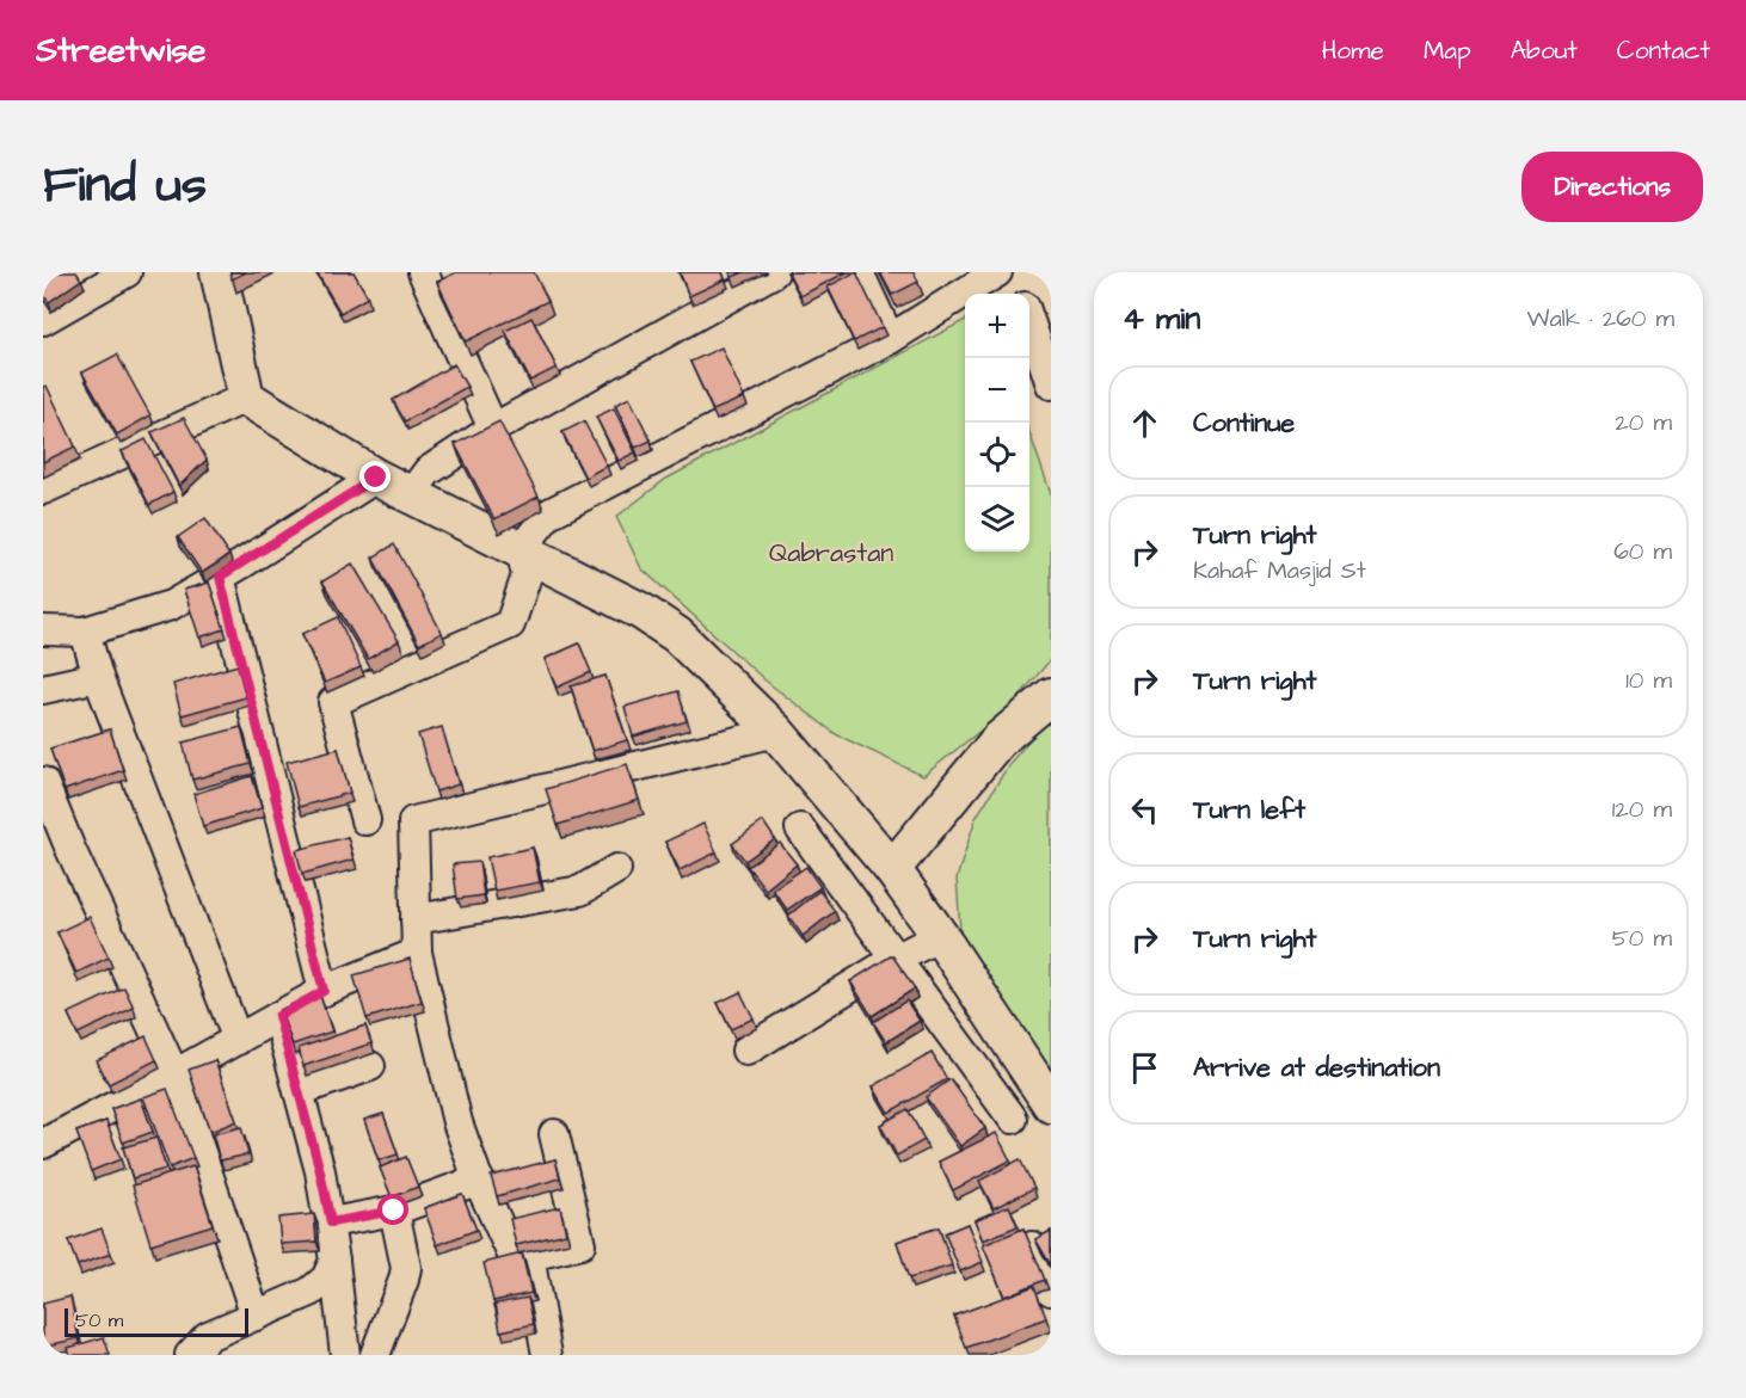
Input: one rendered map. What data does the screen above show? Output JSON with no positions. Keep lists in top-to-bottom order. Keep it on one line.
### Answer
{"parks":["Qabrastan"],"scale_bar":"50 m","page":{"header":"Streetwise","nav":["Home","Map","About","Contact"],"title":"Find us","buttons":"Directions","heading":["4 min","Walk · 260 m"],"map_buttons":["+","−"],"list":[["Continue","20 m"],["Turn right","Kahaf Masjid St","60 m"],["Turn right","10 m"],["Turn left","120 m"],["Turn right","50 m"],"Arrive at destination"],"scale":"50 m"}}
